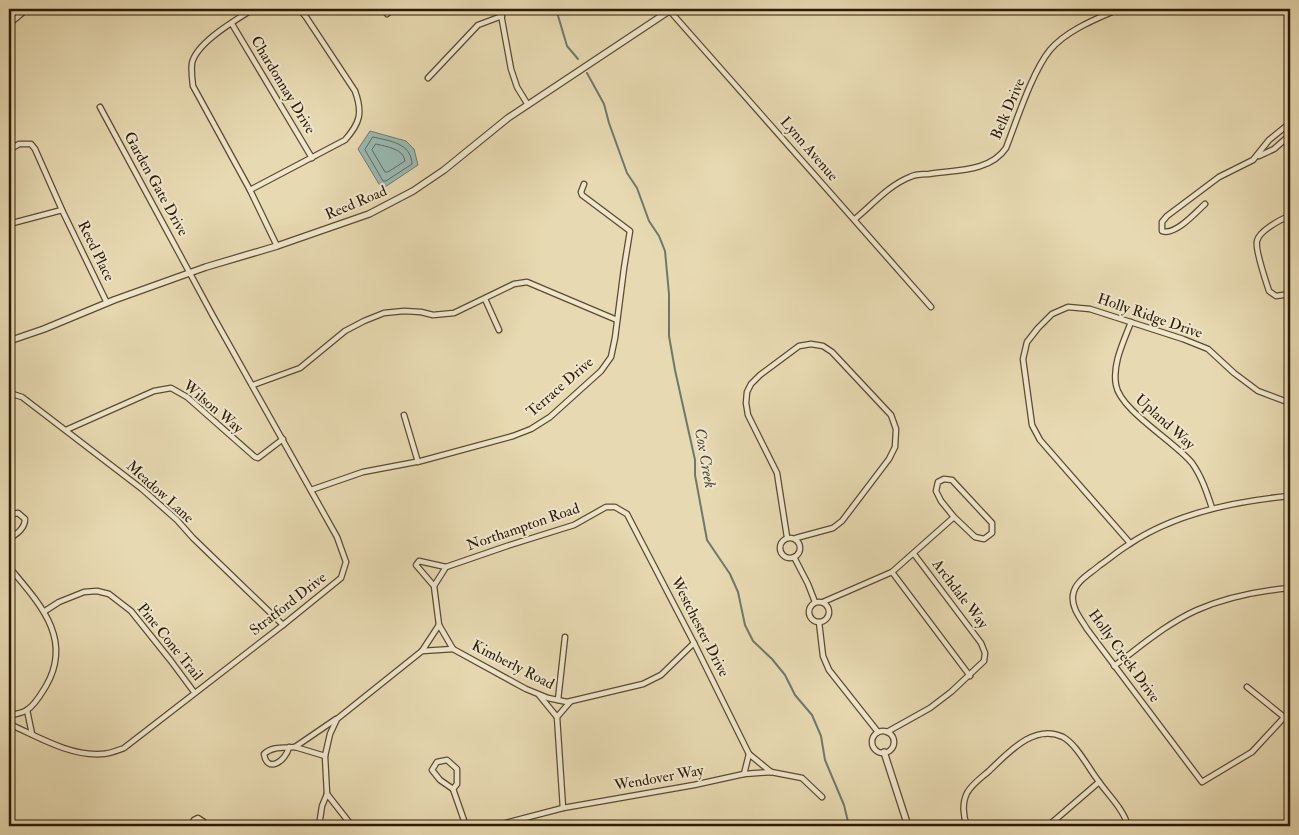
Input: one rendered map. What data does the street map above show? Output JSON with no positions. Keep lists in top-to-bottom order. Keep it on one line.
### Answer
{"streets":{"street":["Chardonnay Drive","Belk Drive","Lynn Avenue","Garden Gate Drive","Reed Road","Reed Place","Holly Ridge Drive","Terrace Drive","Wilson Way","Upland Way","Meadow Lane","Northampton Road","Archdale Way","Stratford Drive","Westchester Drive","Pine Cone Trail","Holly Creek Drive","Kimberly Road","Wendover Way"]},"crossings":[["Belk Drive","Lynn Avenue"],["Lynn Avenue","Reed Road"],["Garden Gate Drive","Reed Road"],["Garden Gate Drive","Stratford Drive"],["Reed Road","Reed Place"],["Reed Road","Stratford Drive"],["Holly Ridge Drive","Upland Way"],["Holly Ridge Drive","Holly Creek Drive"],["Terrace Drive","Stratford Drive"],["Wilson Way","Meadow Lane"],["Wilson Way","Stratford Drive"],["Upland Way","Holly Creek Drive"],["Meadow Lane","Stratford Drive"],["Northampton Road","Westchester Drive"],["Stratford Drive","Pine Cone Trail"],["Westchester Drive","Kimberly Road"]],"water":["Cox Creek"]}
